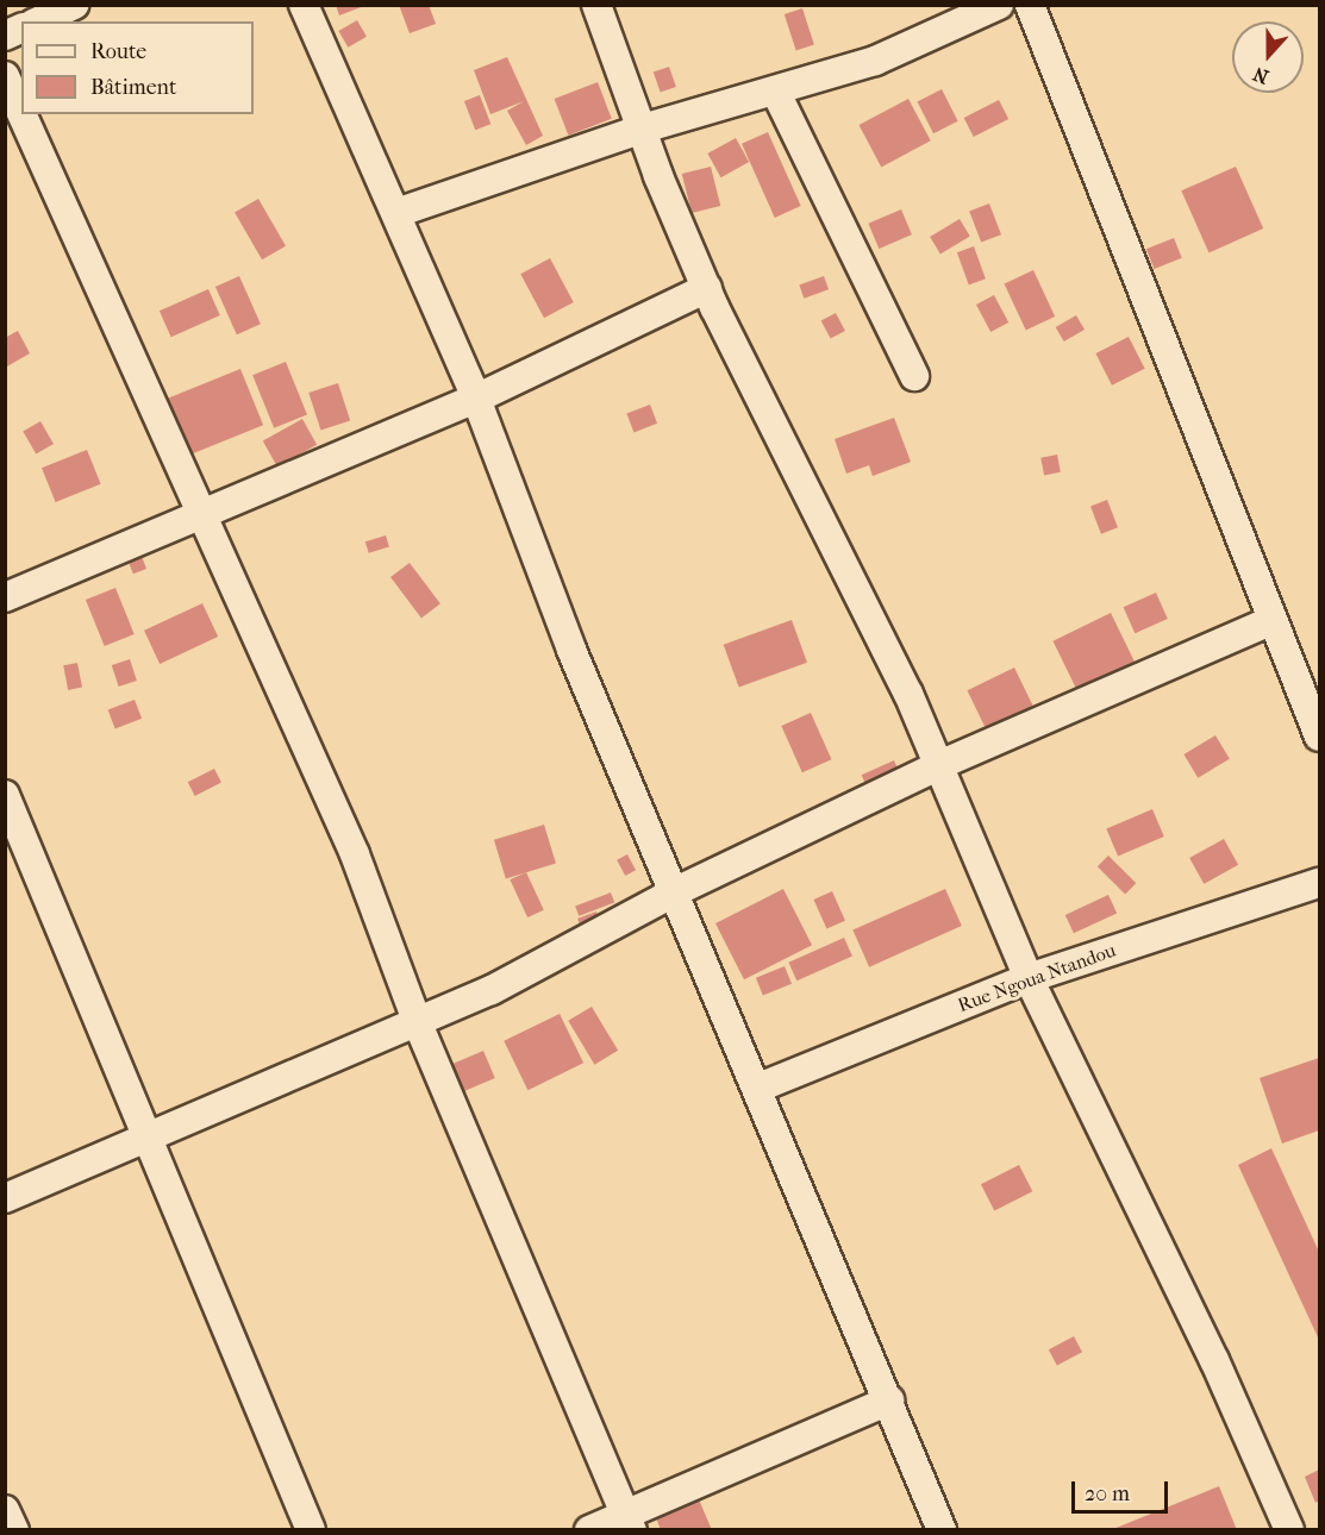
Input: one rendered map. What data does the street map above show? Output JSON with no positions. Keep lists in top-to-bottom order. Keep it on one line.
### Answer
{"streets":{"street":["Rue Ngoua Ntandou"]},"legend":["Route","Bâtiment"],"scale_bar":"20 m","north":"bottom"}
